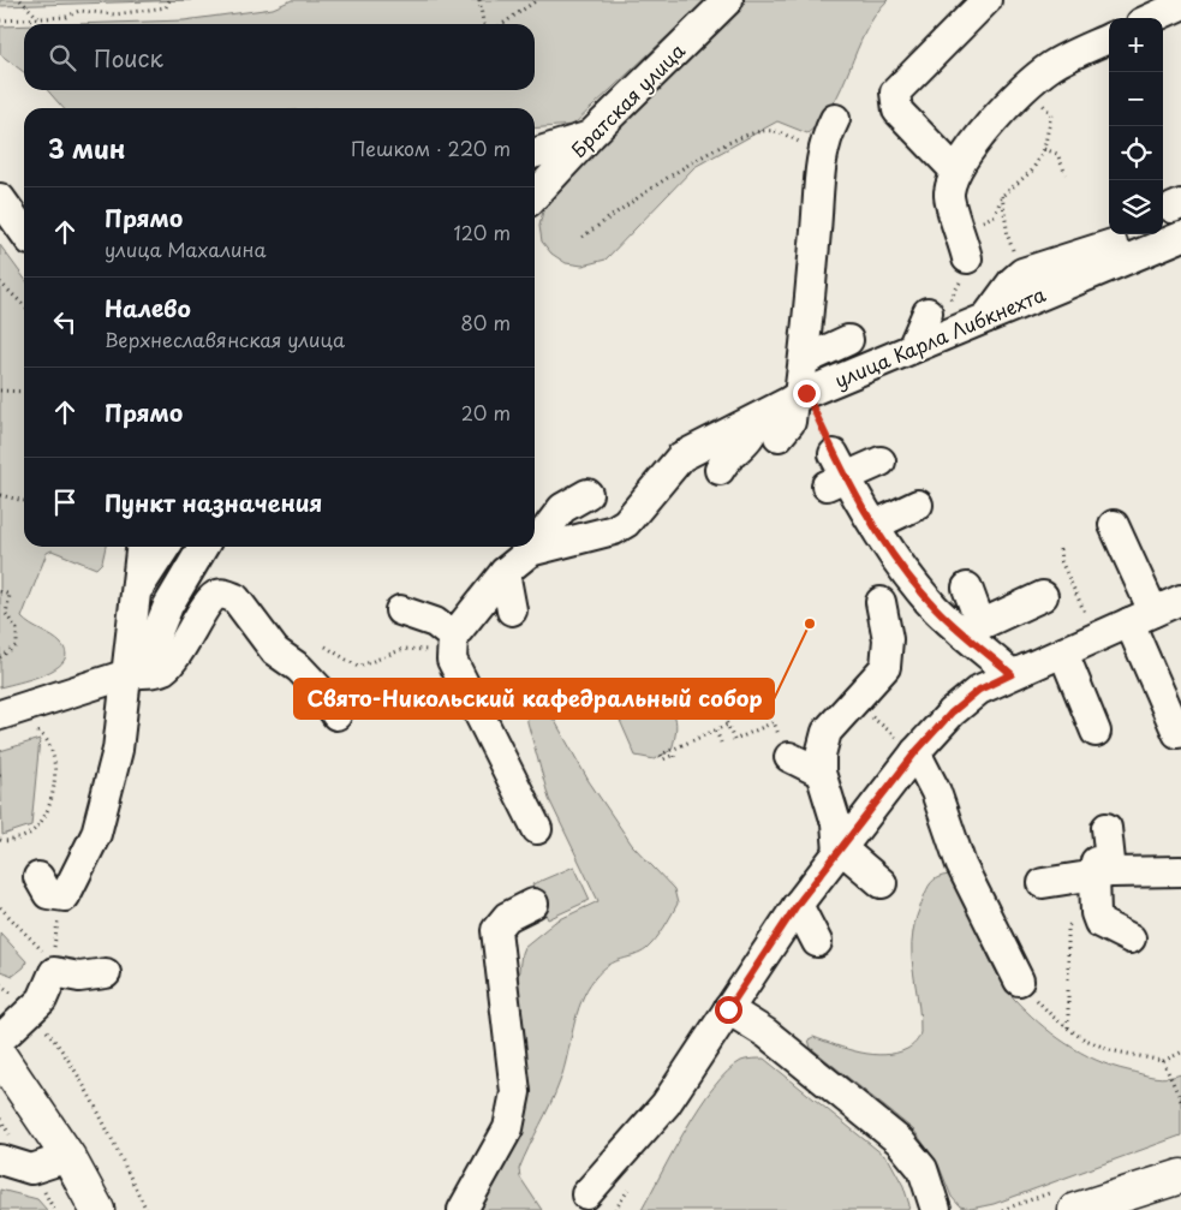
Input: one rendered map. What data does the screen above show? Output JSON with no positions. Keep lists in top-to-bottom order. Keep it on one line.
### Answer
{"streets":{"street":["Братская улица","улица Карла Либкнехта"]},"places":["Свято-Никольский кафедральный собор"],"page":{"map_buttons":["+","−"],"search":"Поиск","heading":["3 мин","Пешком · 220 m"],"list":[["Прямо","улица Махалина","120 m"],["Налево","Верхнеславянская улица","80 m"],["Прямо","20 m"],"Пункт назначения"]}}
